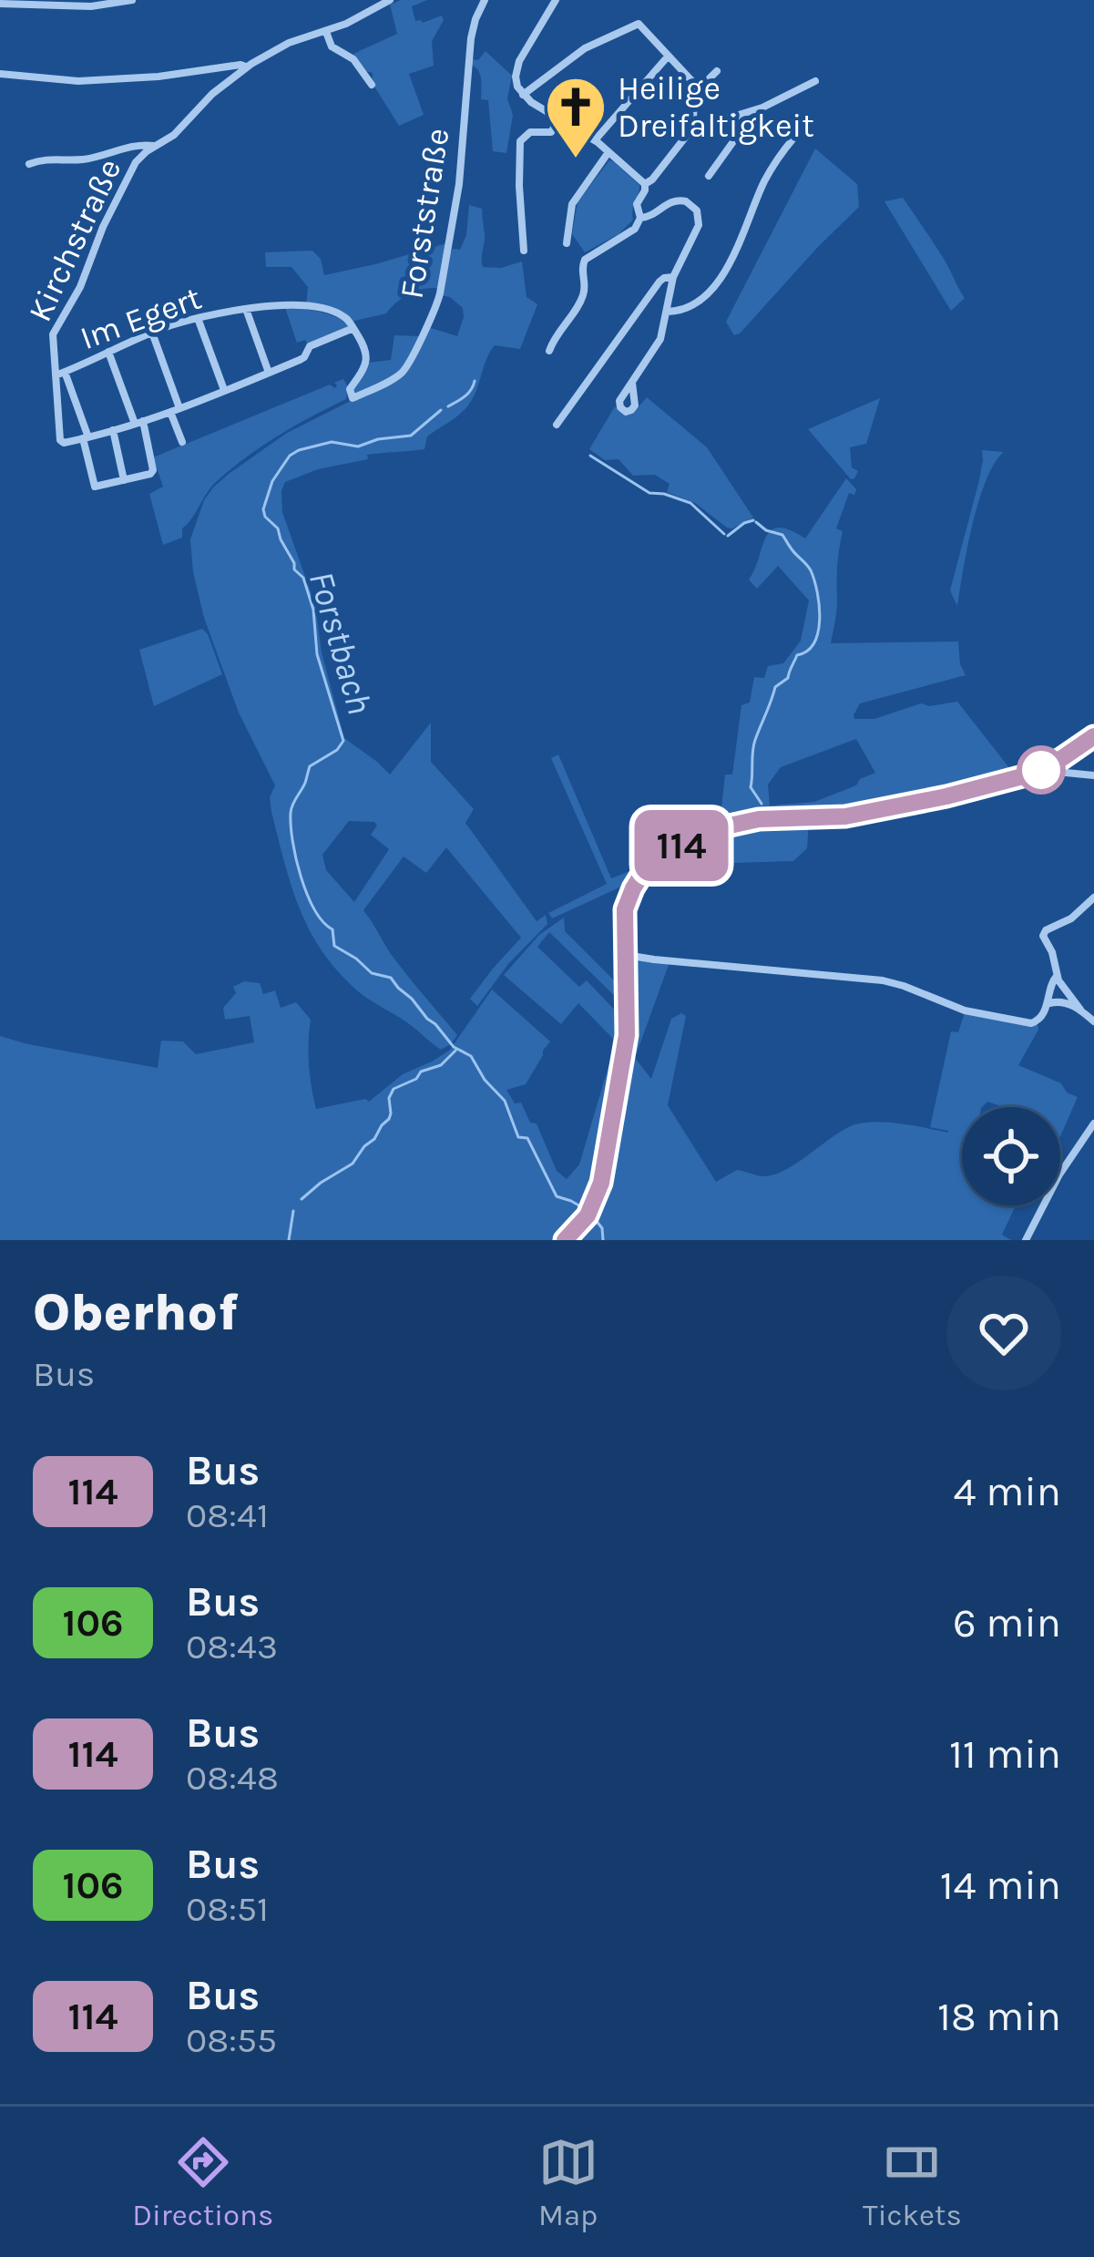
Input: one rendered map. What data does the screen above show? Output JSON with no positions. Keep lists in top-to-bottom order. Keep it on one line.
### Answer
{"streets":{"street":["Forststraße","Kirchstraße","Im Egert"]},"crossings":[["Forststraße","Im Egert"],["Kirchstraße","Im Egert"]],"water":["Forstbach"],"places":{"church":["Heilige Dreifaltigkeit"]},"lines":["bus line 114"],"page":{"on_map":"114","heading":["Oberhof","Bus"],"list":[{"mark":"114","name":"Bus","note":"08:41","value":"4 min"},{"mark":"106","name":"Bus","note":"08:43","value":"6 min"},{"mark":"114","name":"Bus","note":"08:48","value":"11 min"},{"mark":"106","name":"Bus","note":"08:51","value":"14 min"},{"mark":"114","name":"Bus","note":"08:55","value":"18 min"}],"tabs":["Directions","Map","Tickets"]}}
